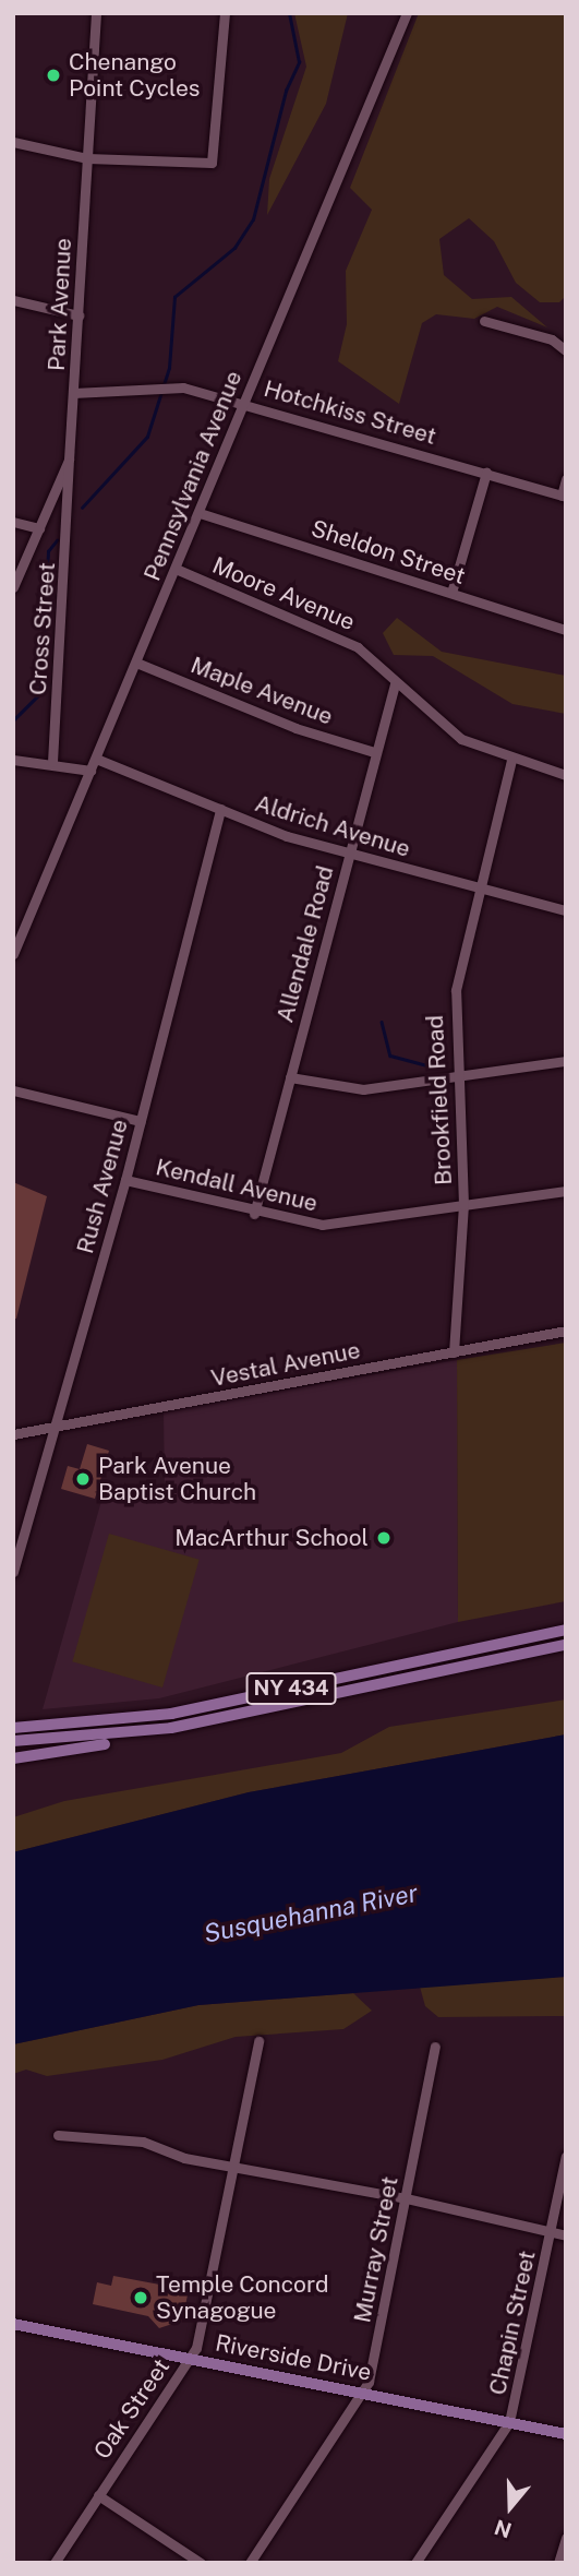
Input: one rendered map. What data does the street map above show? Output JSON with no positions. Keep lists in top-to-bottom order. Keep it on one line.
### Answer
{"streets":{"main road":["NY 434","Riverside Drive"],"street":["Park Avenue","Hotchkiss Street","Pennsylvania Avenue","Sheldon Street","Moore Avenue","Cross Street","Maple Avenue","Aldrich Avenue","Allendale Road","Brookfield Road","Kendall Avenue","Rush Avenue","Vestal Avenue","Murray Street","Chapin Street","Oak Street"]},"crossings":[["Park Avenue","Hotchkiss Street"],["Park Avenue","Cross Street"],["Hotchkiss Street","Pennsylvania Avenue"],["Pennsylvania Avenue","Sheldon Street"],["Pennsylvania Avenue","Moore Avenue"],["Pennsylvania Avenue","Maple Avenue"],["Pennsylvania Avenue","Aldrich Avenue"],["Moore Avenue","Allendale Road"],["Moore Avenue","Brookfield Road"],["Maple Avenue","Allendale Road"],["Aldrich Avenue","Allendale Road"],["Aldrich Avenue","Brookfield Road"],["Aldrich Avenue","Rush Avenue"],["Allendale Road","Kendall Avenue"],["Brookfield Road","Kendall Avenue"],["Brookfield Road","Vestal Avenue"],["Kendall Avenue","Rush Avenue"],["Rush Avenue","Vestal Avenue"],["Murray Street","Riverside Drive"],["Chapin Street","Riverside Drive"],["Riverside Drive","Oak Street"]],"water":["Susquehanna River"],"places":["Chenango Point Cycles","Park Avenue Baptist Church","MacArthur School","Temple Concord Synagogue"],"north":"bottom"}
